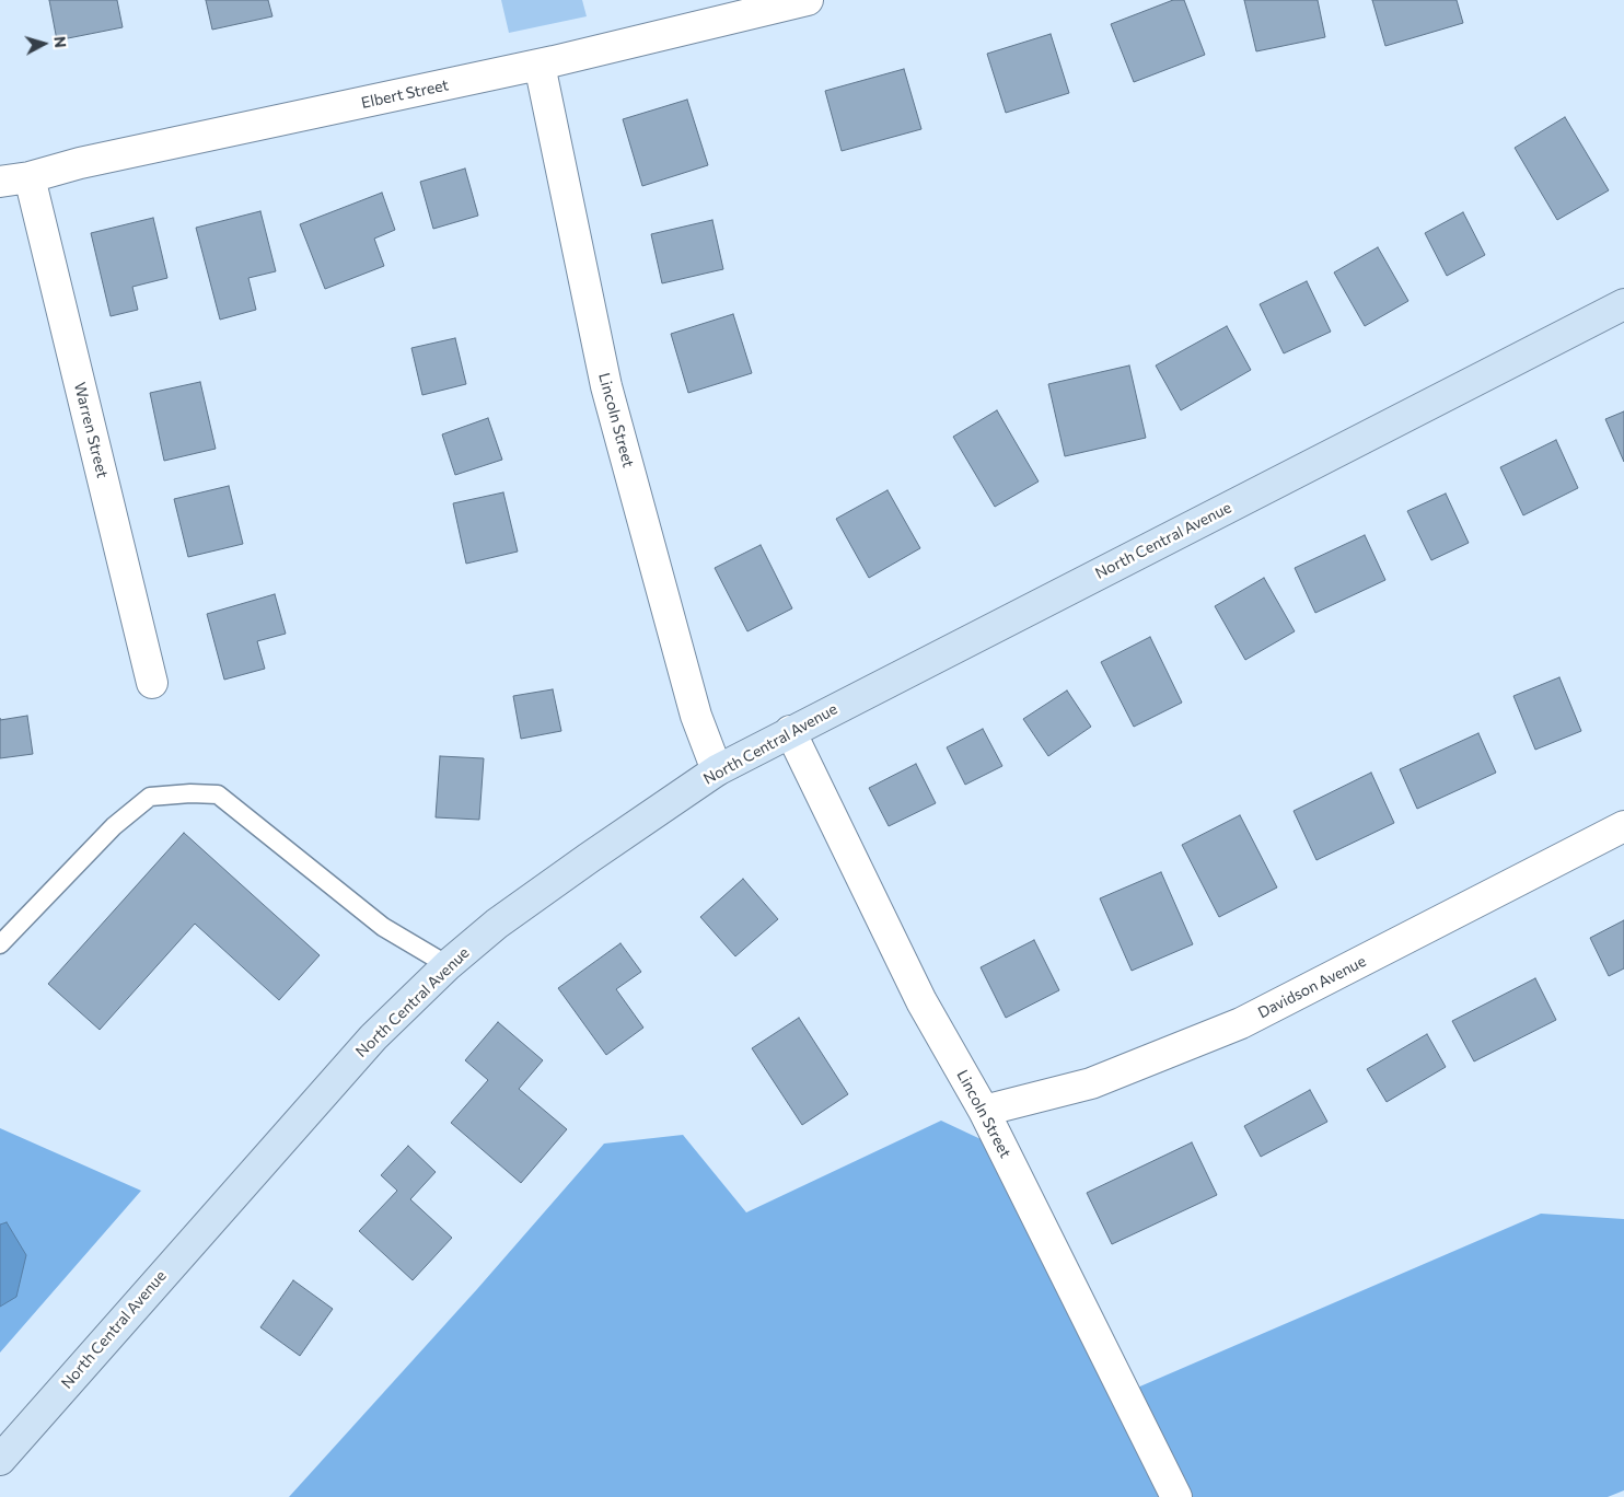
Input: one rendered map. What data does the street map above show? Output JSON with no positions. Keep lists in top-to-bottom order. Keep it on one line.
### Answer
{"streets":{"main road":["North Central Avenue"],"street":["Elbert Street","Lincoln Street","Warren Street","Davidson Avenue"]},"crossings":[["Elbert Street","Lincoln Street"],["Elbert Street","Warren Street"],["Lincoln Street","North Central Avenue"],["Lincoln Street","Davidson Avenue"]],"north":"right"}
